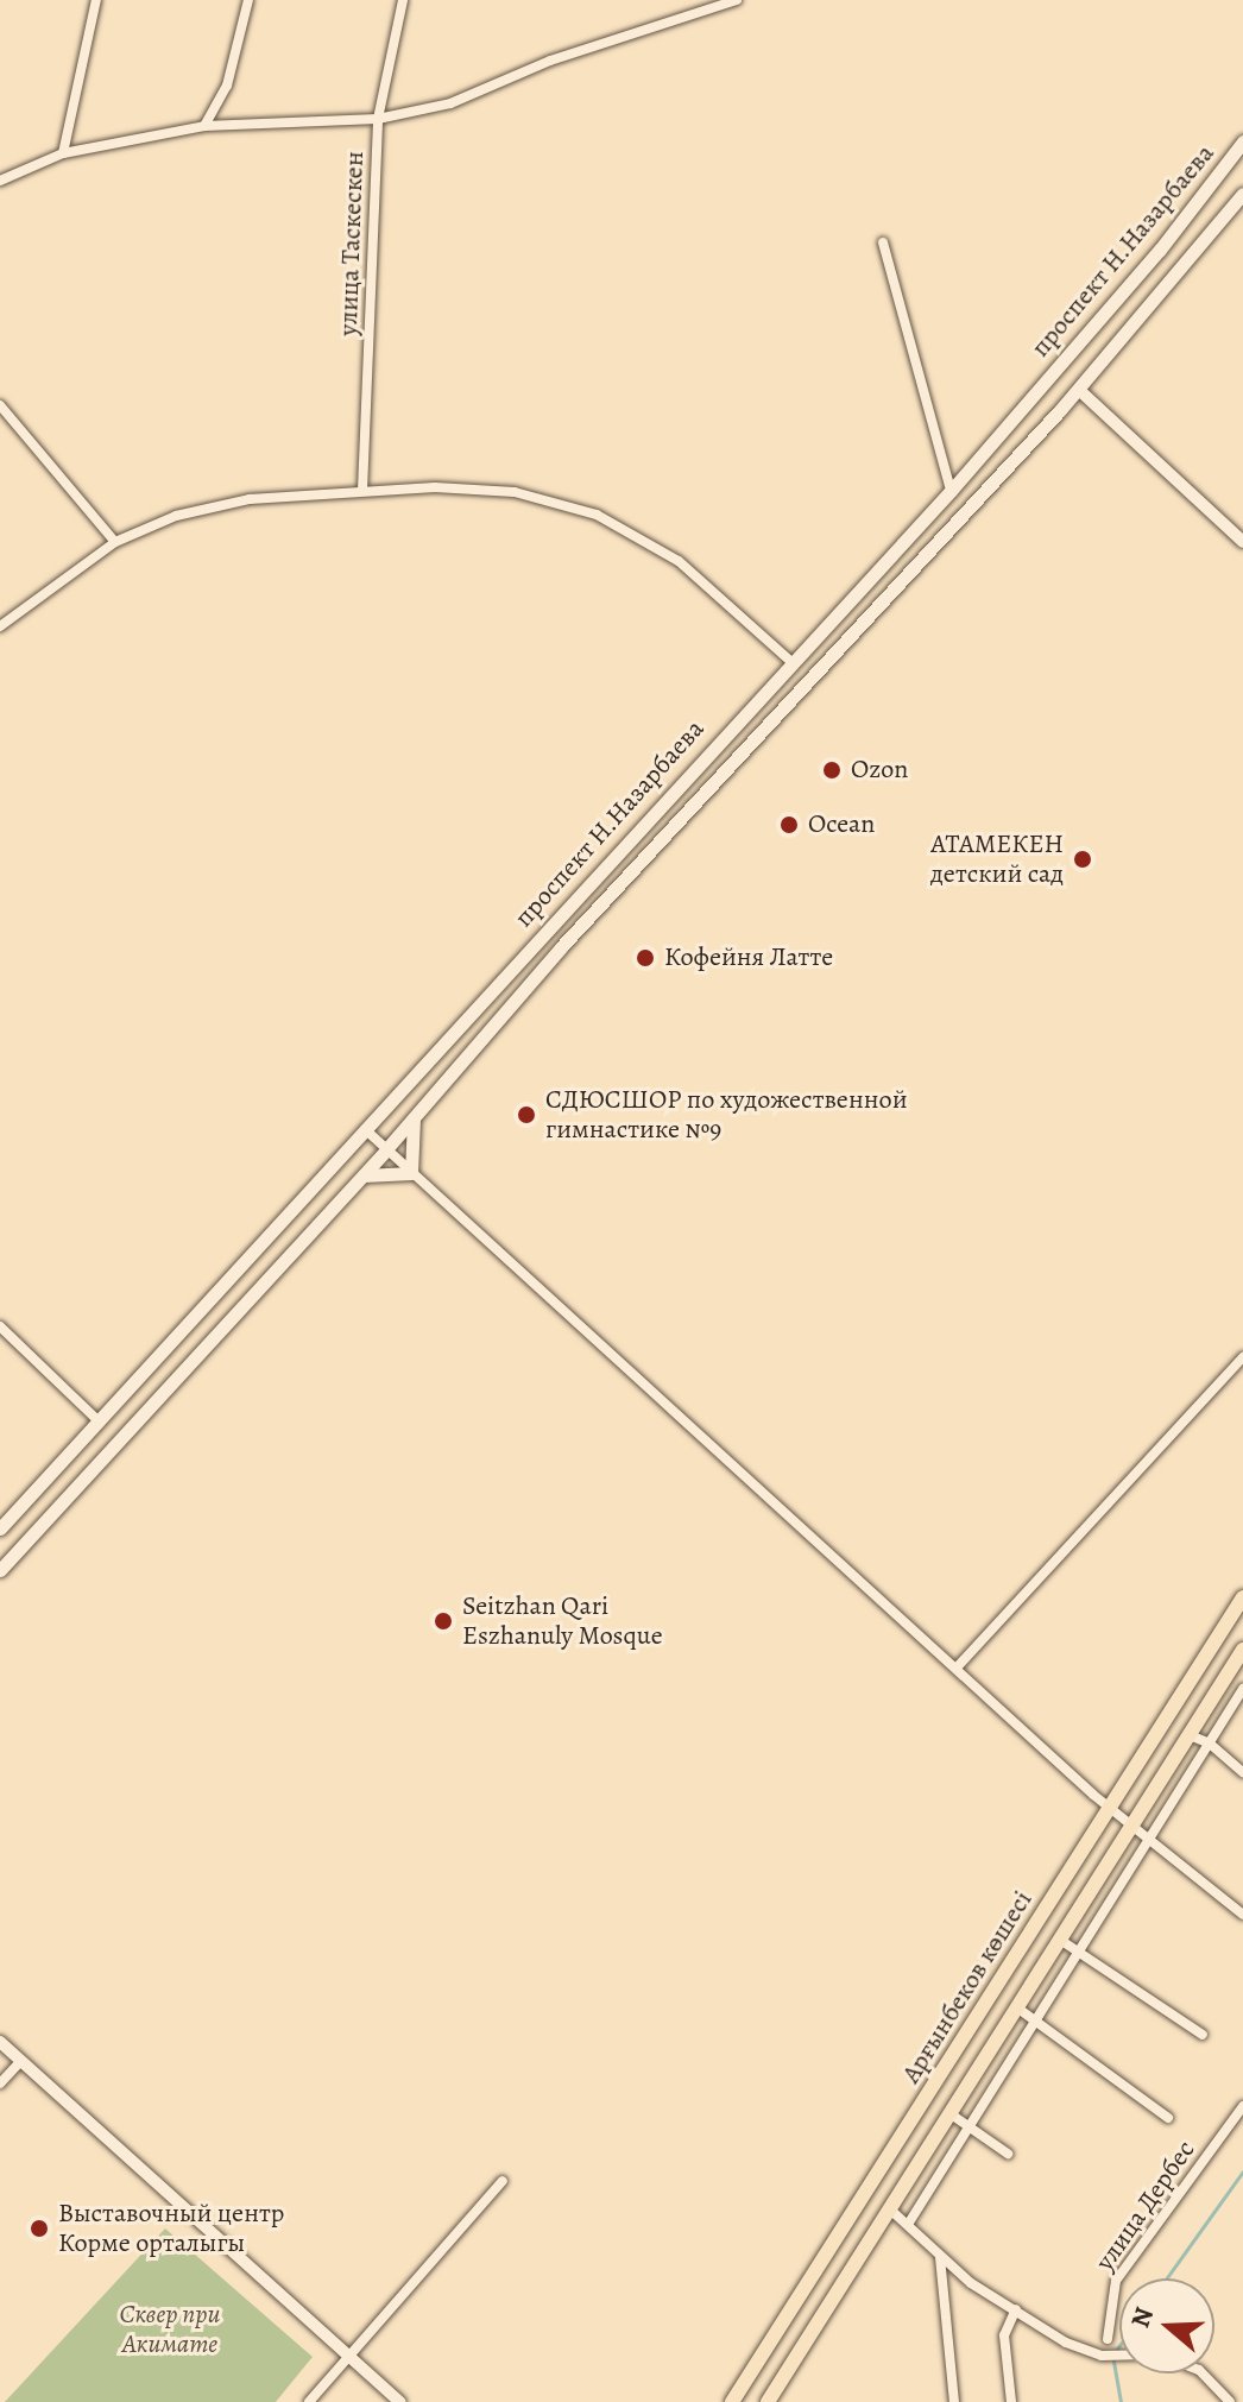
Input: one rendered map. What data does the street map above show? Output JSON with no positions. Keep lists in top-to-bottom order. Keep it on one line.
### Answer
{"streets":{"main road":["проспект Н.Назарбаева","Арғынбеков көшесі"],"street":["улица Таскескен","улица Дербес"]},"parks":["Сквер при Акимате"],"places":["Ozon","Ocean","АТАМЕКЕН детский сад","Кофейня Латте","СДЮСШОР по художественной гимнастике №9","Seitzhan Qari Eszhanuly Mosque","Выставочный центр Корме орталыгы"],"north":"left"}
